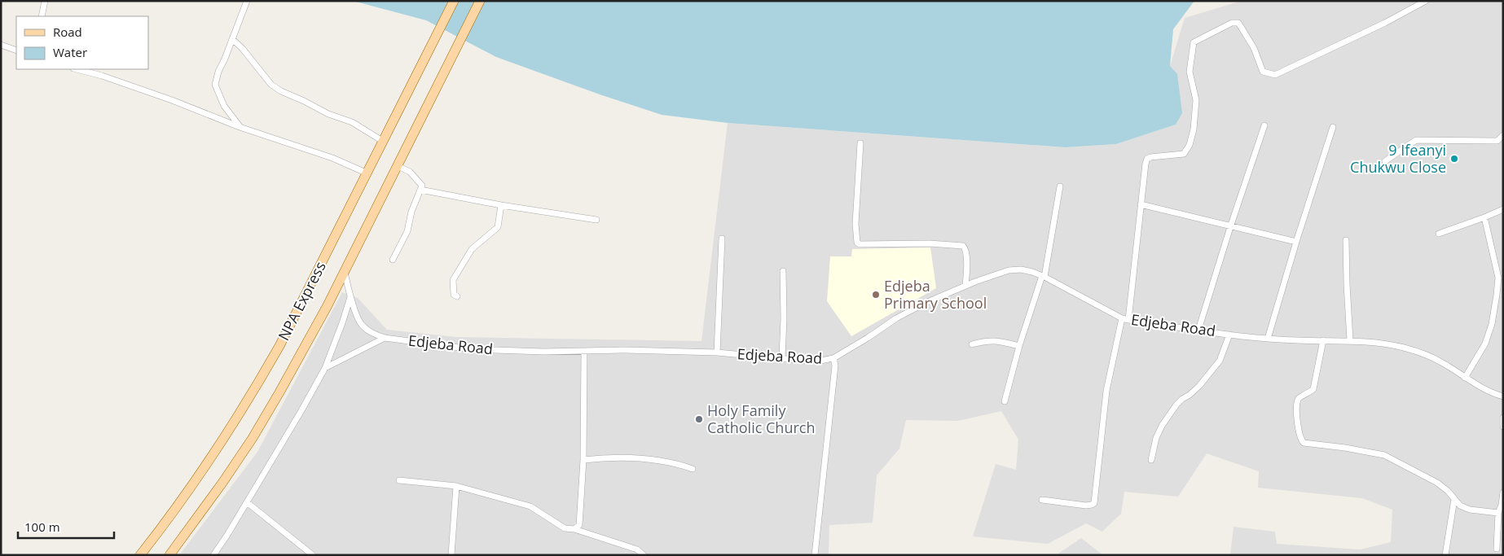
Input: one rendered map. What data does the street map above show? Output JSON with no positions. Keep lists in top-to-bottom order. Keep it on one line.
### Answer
{"streets":{"main road":["NPA Express"],"street":["Edjeba Road"]},"crossings":[["NPA Express","Edjeba Road"]],"places":["9 Ifeanyi Chukwu Close","Edjeba Primary School","Holy Family Catholic Church"],"legend":["Road","Water"],"scale_bar":"100 m"}
